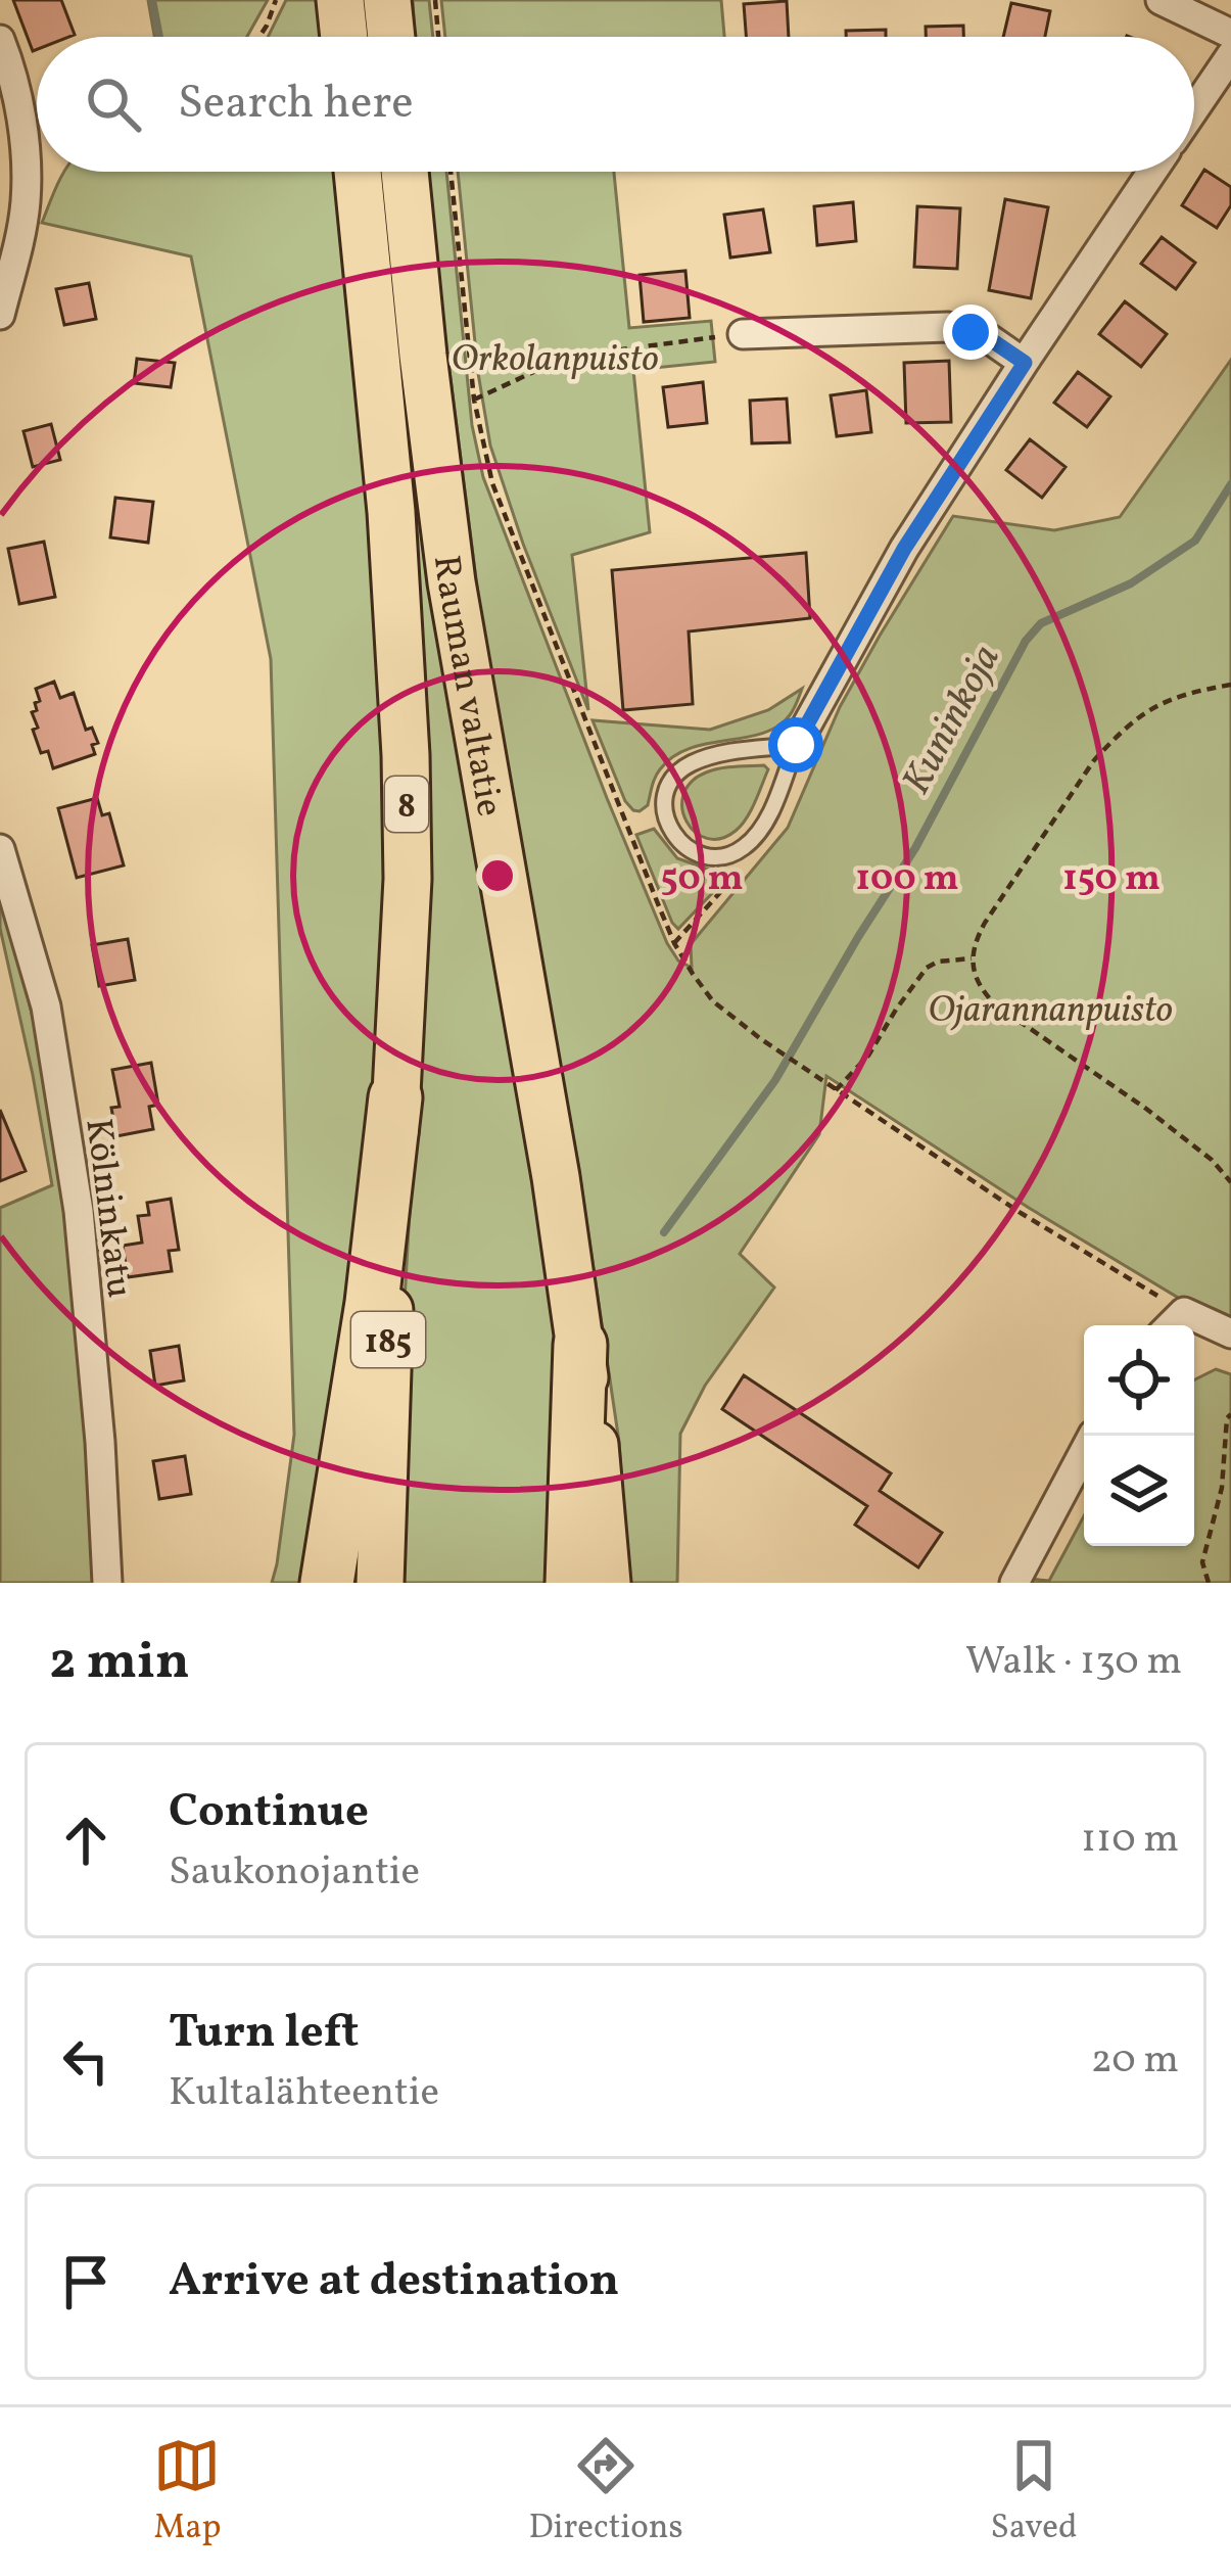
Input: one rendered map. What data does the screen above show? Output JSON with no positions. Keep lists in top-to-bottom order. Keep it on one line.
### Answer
{"streets":{"highway":["Rauman valtatie","8","185"],"street":["Kölninkatu"]},"crossings":[["Rauman valtatie","185"]],"water":["Kuninkoja"],"parks":["Orkolanpuisto","Ojarannanpuisto"],"page":{"search":"Search here","heading":["2 min","Walk · 130 m"],"list":[["Continue","Saukonojantie","110 m"],["Turn left","Kultalähteentie","20 m"],"Arrive at destination"],"nav":["Map","Directions","Saved"]},"rings":["50 m","100 m","150 m"]}
